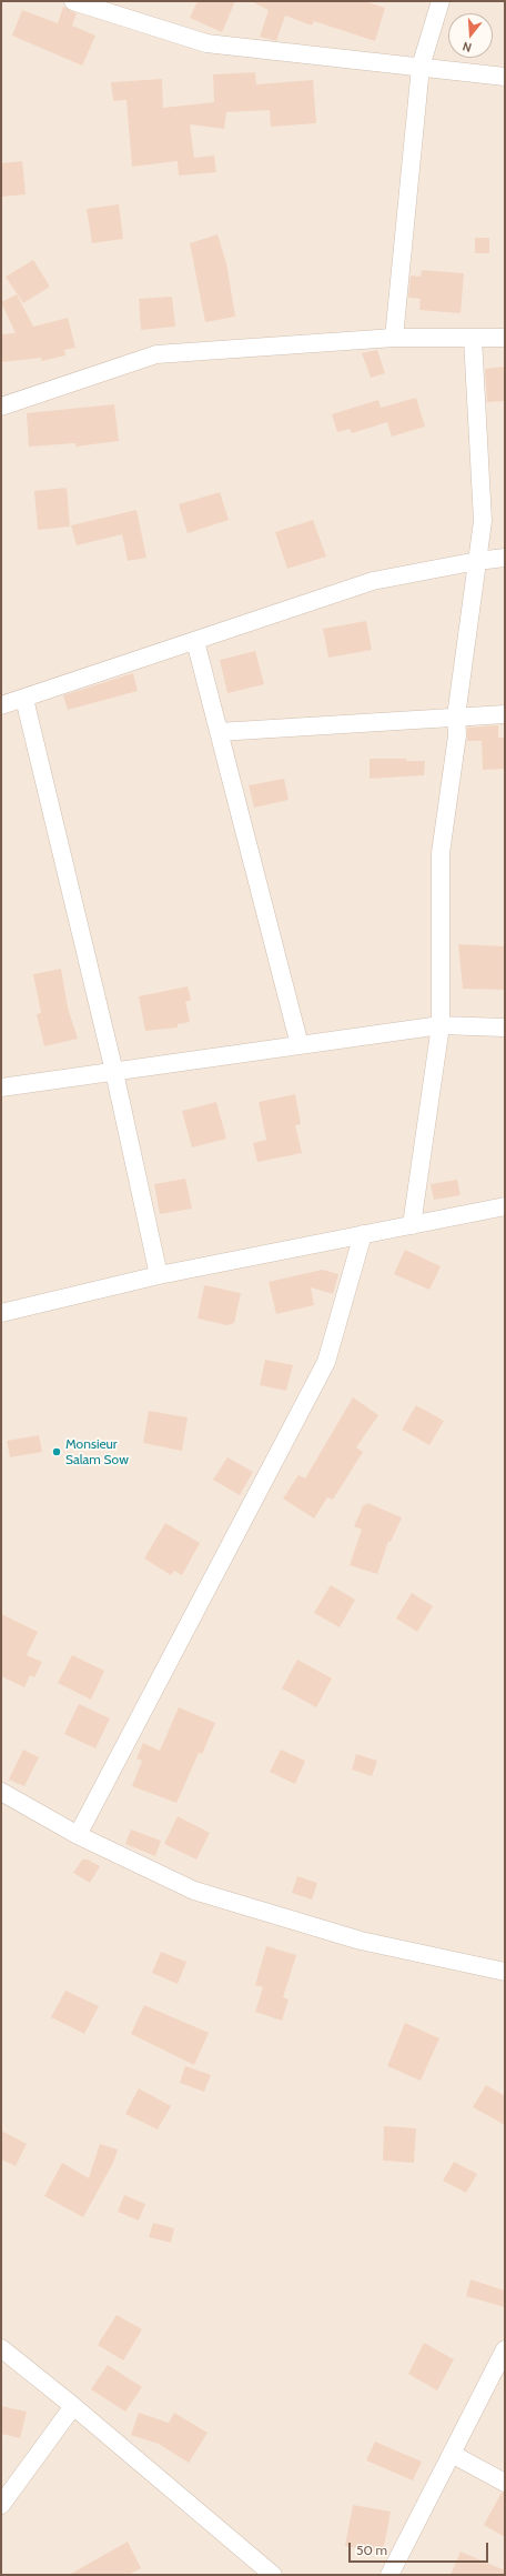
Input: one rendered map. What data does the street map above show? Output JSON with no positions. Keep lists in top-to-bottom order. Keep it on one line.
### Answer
{"places":["Monsieur Salam Sow"],"scale_bar":"50 m","north":"bottom"}
